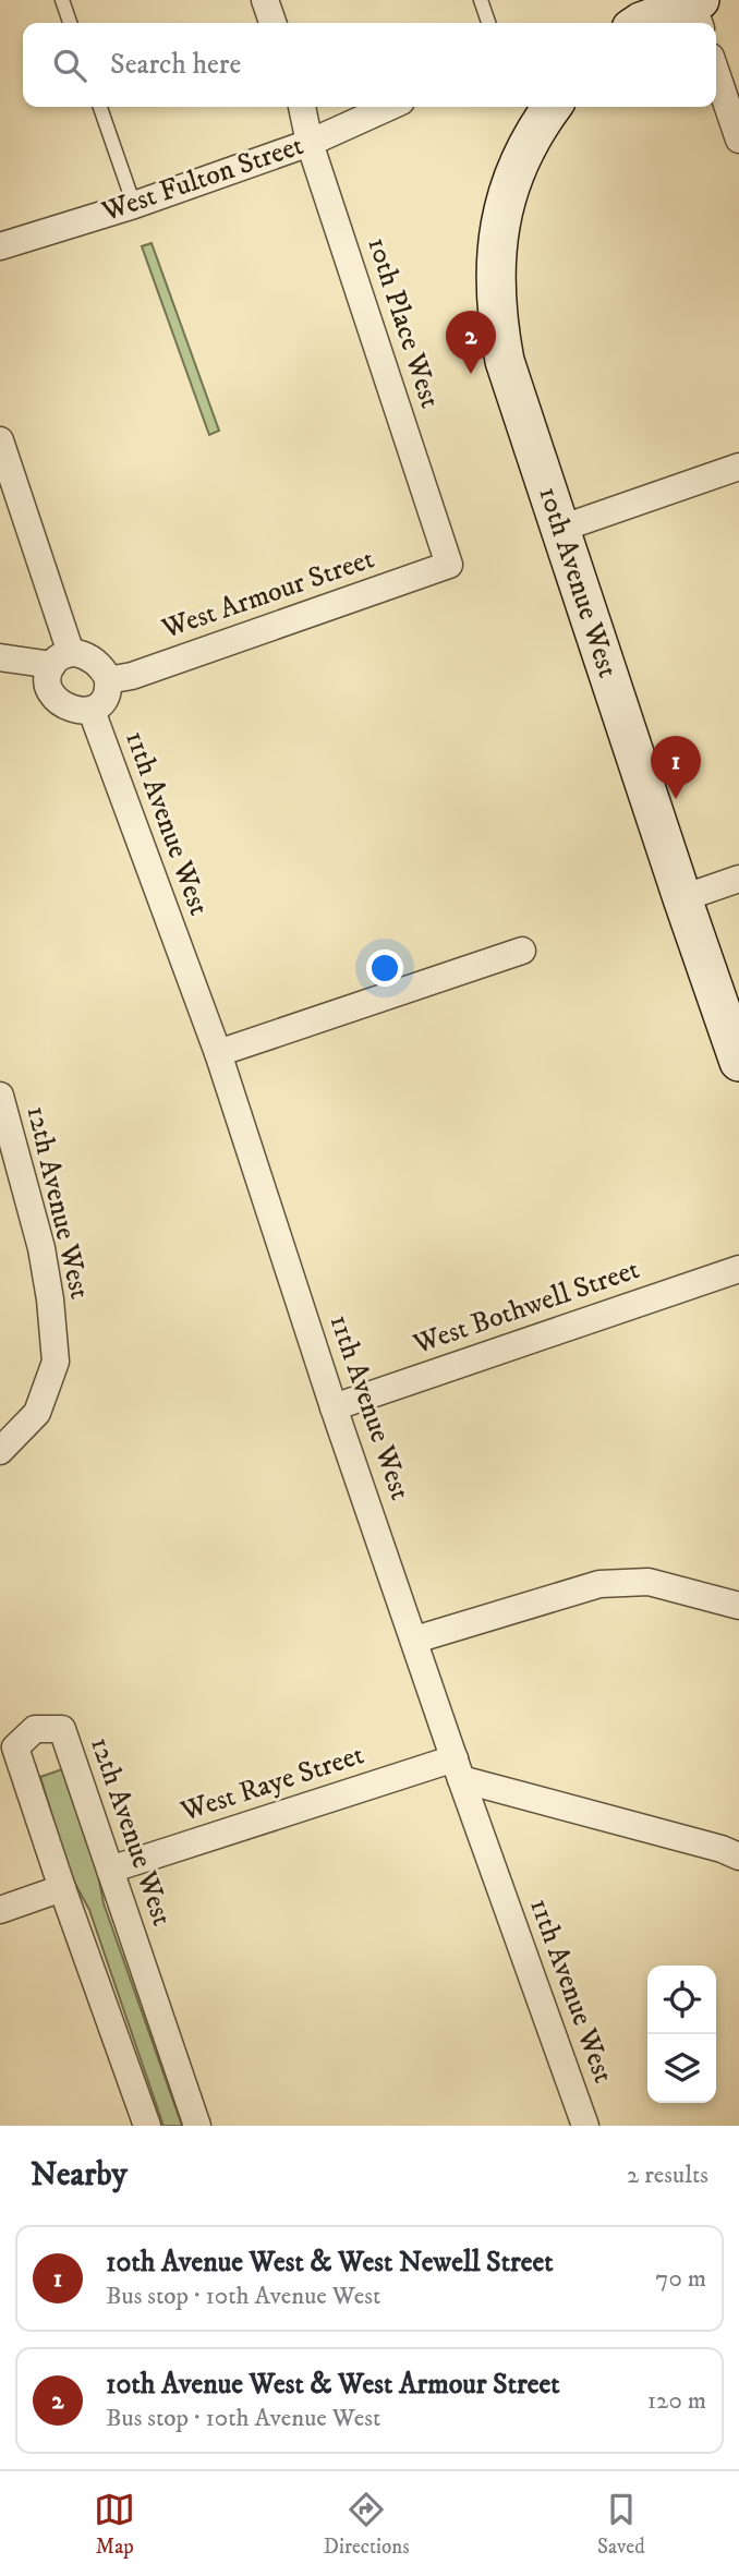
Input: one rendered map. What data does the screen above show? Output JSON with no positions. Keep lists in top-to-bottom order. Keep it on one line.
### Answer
{"streets":{"street":["West Fulton Street","10th Place West","10th Avenue West","West Armour Street","11th Avenue West","12th Avenue West","West Bothwell Street","West Raye Street"]},"crossings":[["West Fulton Street","10th Place West"],["10th Place West","West Armour Street"],["West Armour Street","11th Avenue West"],["11th Avenue West","West Bothwell Street"],["11th Avenue West","West Raye Street"],["12th Avenue West","West Raye Street"]],"page":{"search":"Search here","pins":["2","1"],"heading":["Nearby","2 results"],"list":[{"mark":"1","name":"10th Avenue West & West Newell Street","note":"Bus stop · 10th Avenue West","value":"70 m"},{"mark":"2","name":"10th Avenue West & West Armour Street","note":"Bus stop · 10th Avenue West","value":"120 m"}],"nav":["Map","Directions","Saved"]}}
